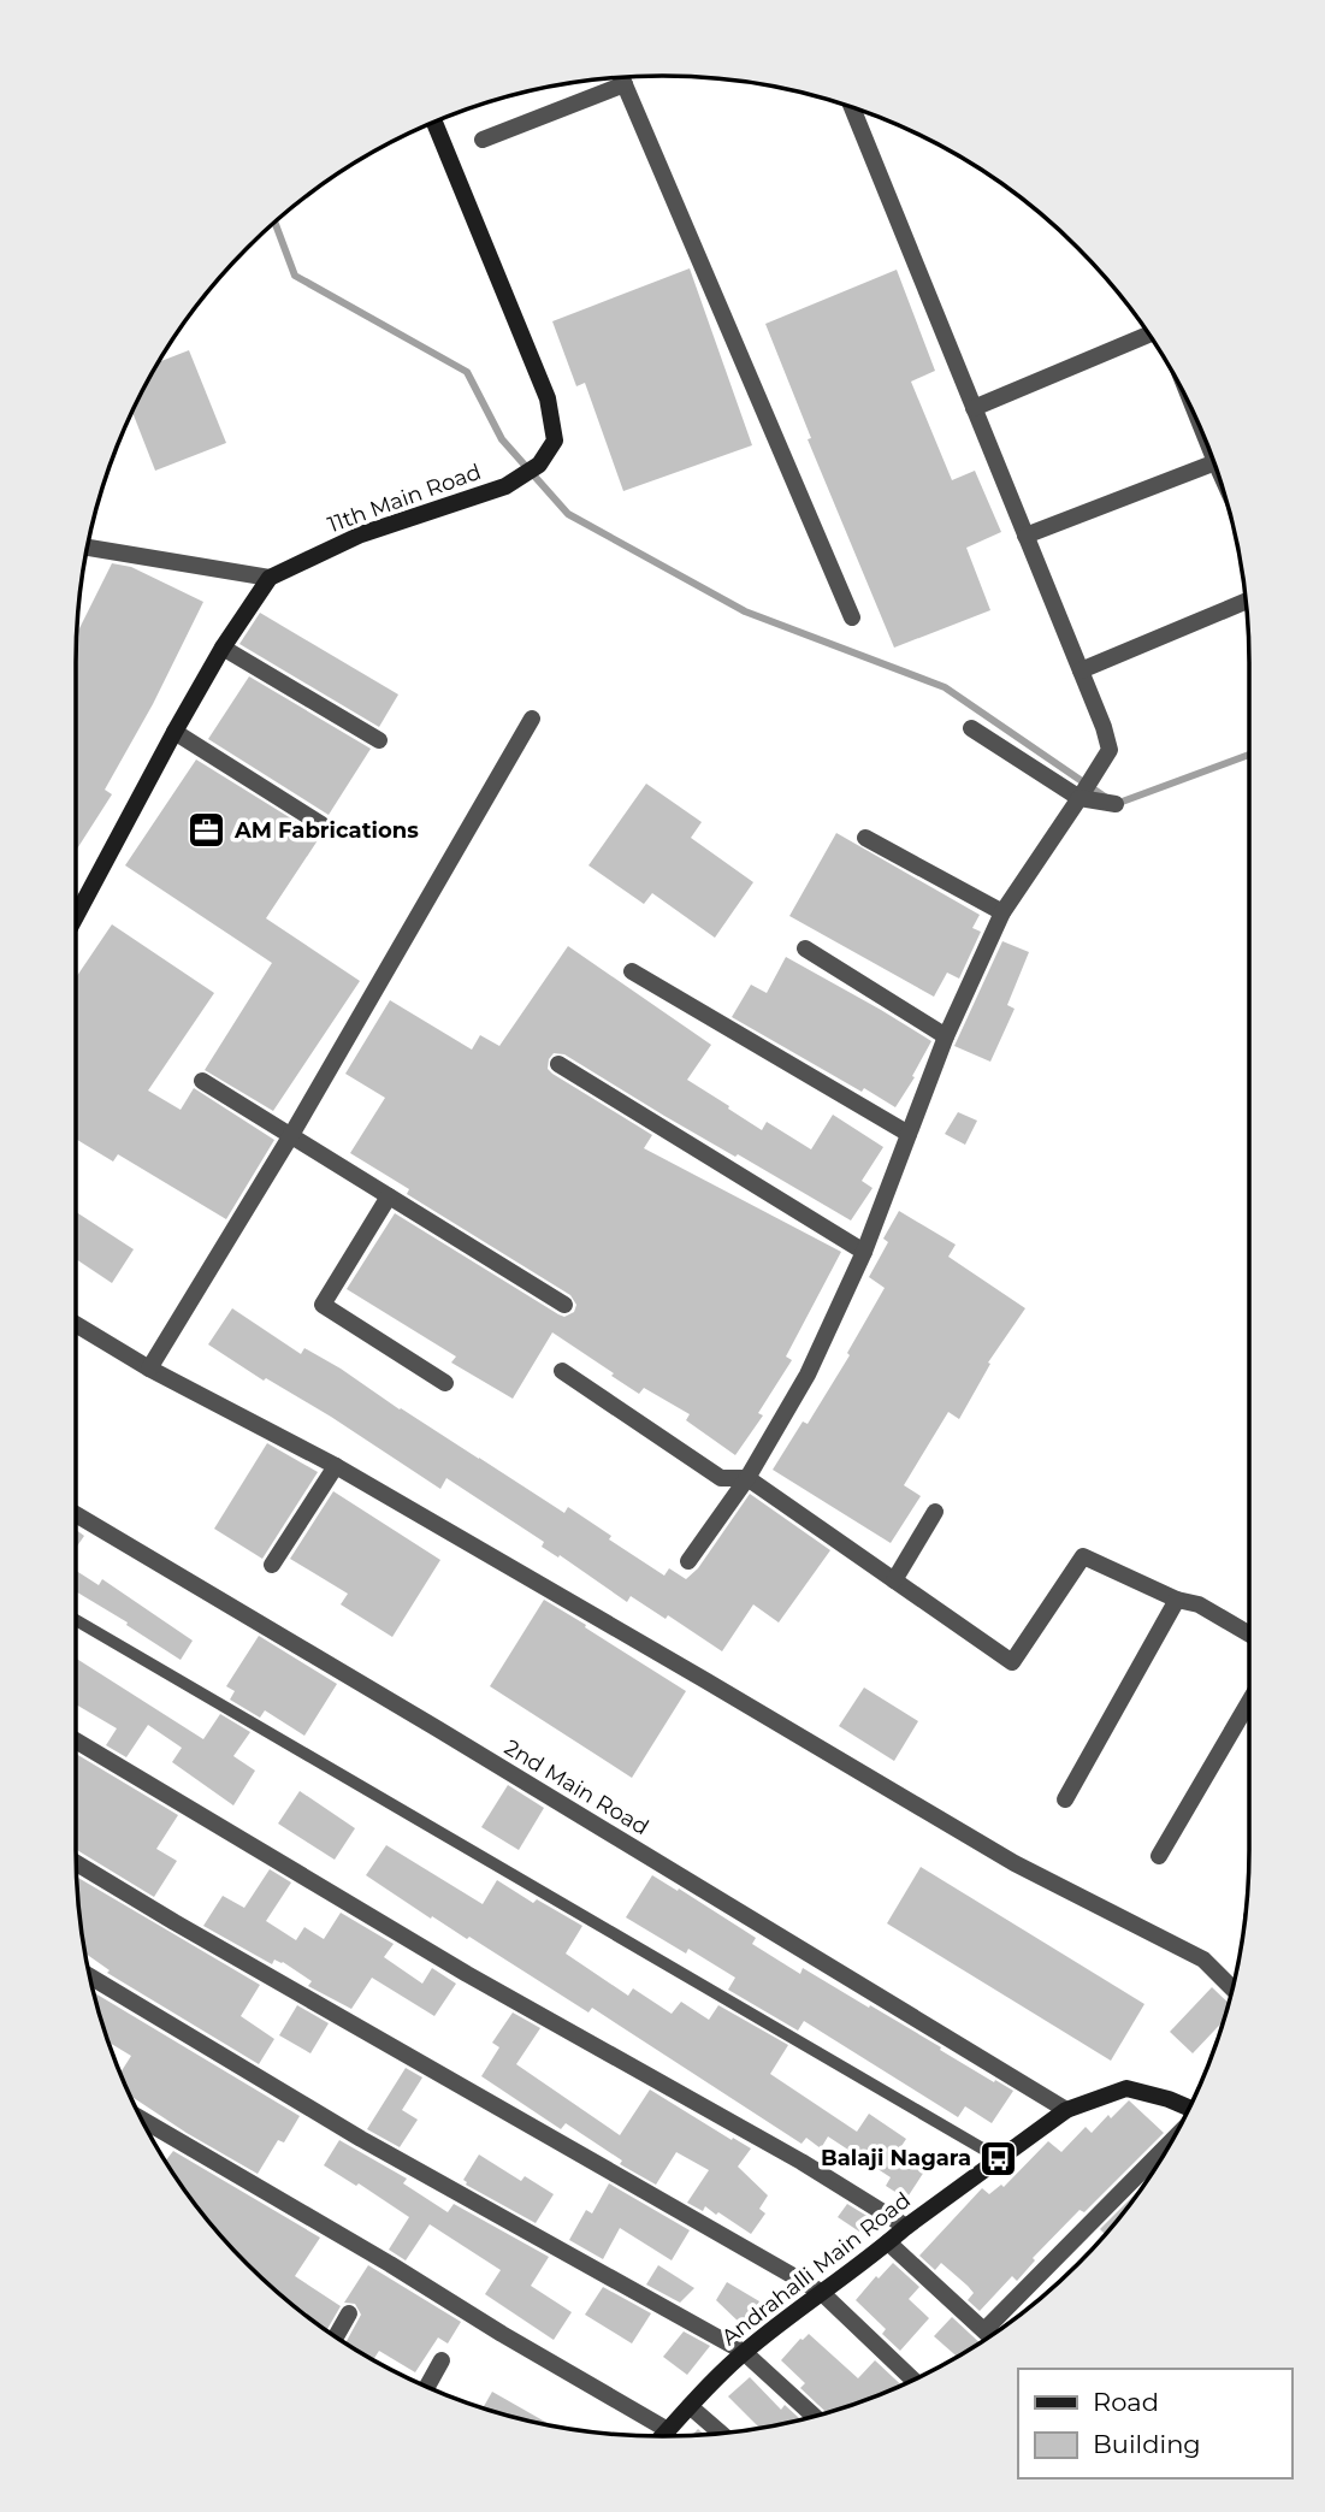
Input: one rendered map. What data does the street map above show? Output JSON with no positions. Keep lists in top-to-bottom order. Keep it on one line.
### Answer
{"streets":{"street":["11th Main Road","2nd Main Road","Andrahalli Main Road"]},"crossings":[["2nd Main Road","Andrahalli Main Road"]],"places":{"office":["AM Fabrications"],"bus stop":["Balaji Nagara"]},"legend":["Road","Building"]}
